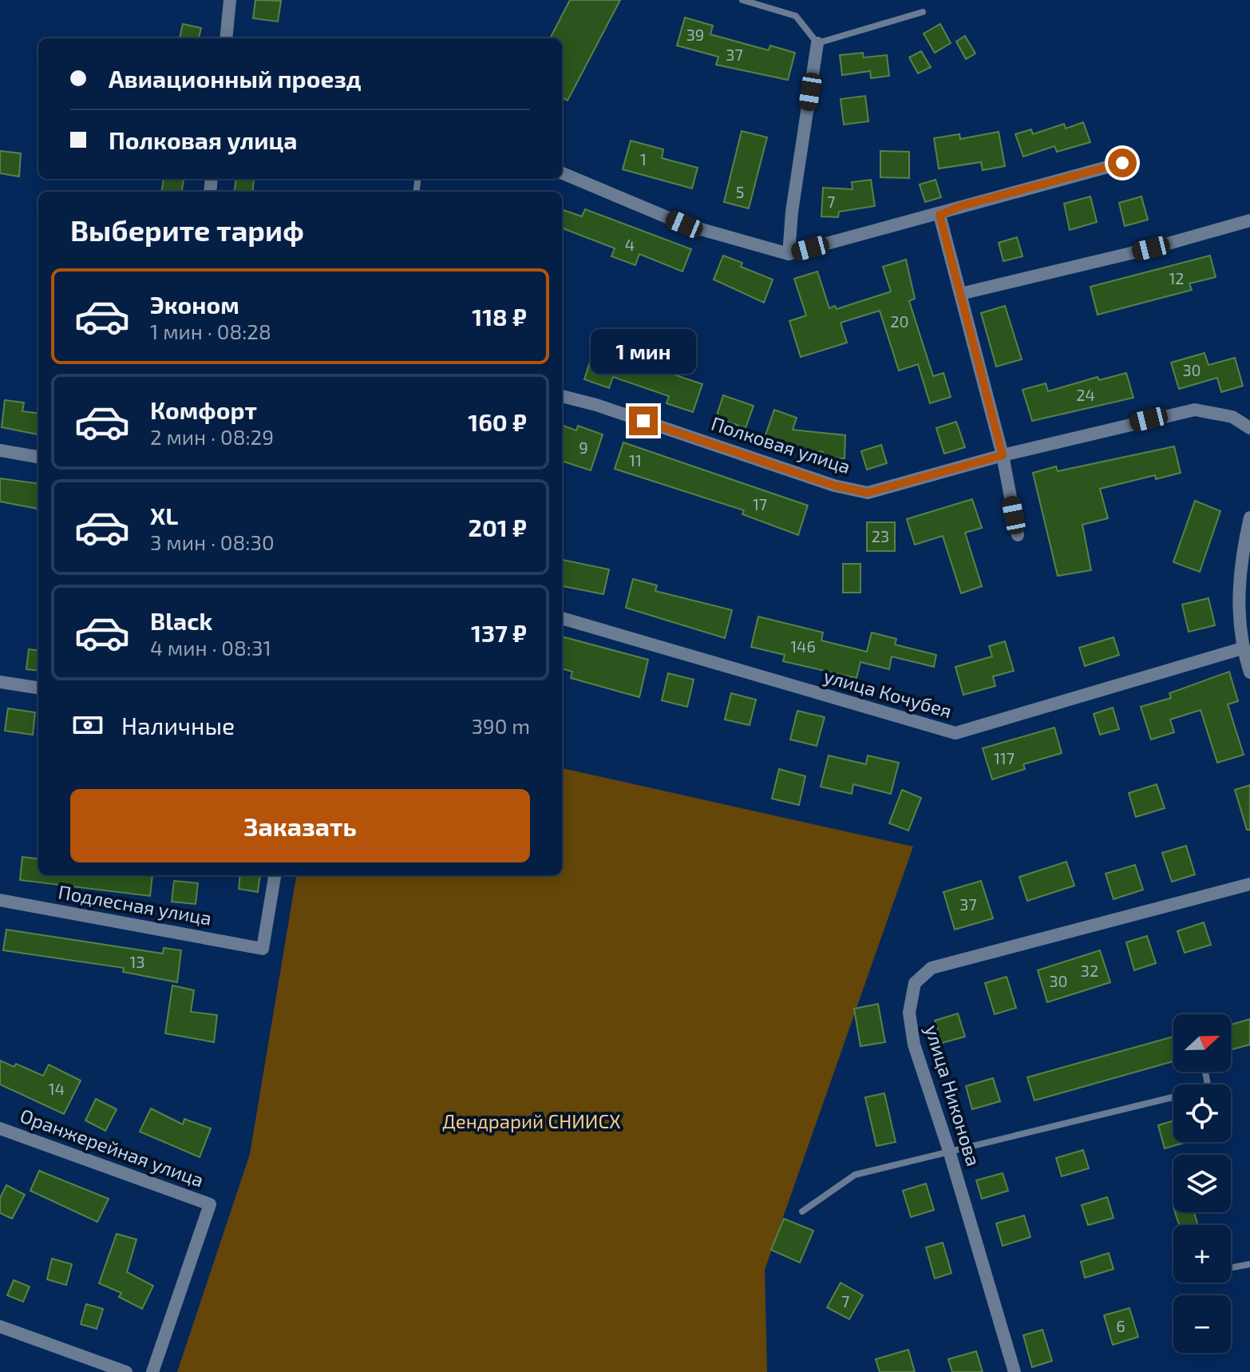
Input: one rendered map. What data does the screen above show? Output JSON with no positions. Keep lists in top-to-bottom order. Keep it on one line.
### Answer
{"streets":{"street":["Полковая улица","улица Кочубея","Подлесная улица","улица Никонова","Оранжерейная улица"]},"parks":["Дендрарий СНИИСХ"],"house_numbers":["39","37","1","5","7","4","12","20","30","24","9","11","17","23","146","117","37","13","32","30","14","7","6"],"north":"right","page":{"banner":["Авиационный проезд","Полковая улица"],"heading":"Выберите тариф","list":[{"name":"Эконом","note":"1 мин · 08:28","value":"118 ₽"},{"name":"Комфорт","note":"2 мин · 08:29","value":"160 ₽"},{"name":"XL","note":"3 мин · 08:30","value":"201 ₽"},{"name":"Black","note":"4 мин · 08:31","value":"137 ₽"}],"bubble":"1 мин","pay":["Наличные","390 m"],"buttons":"Заказать","map_buttons":["+","−"]}}
